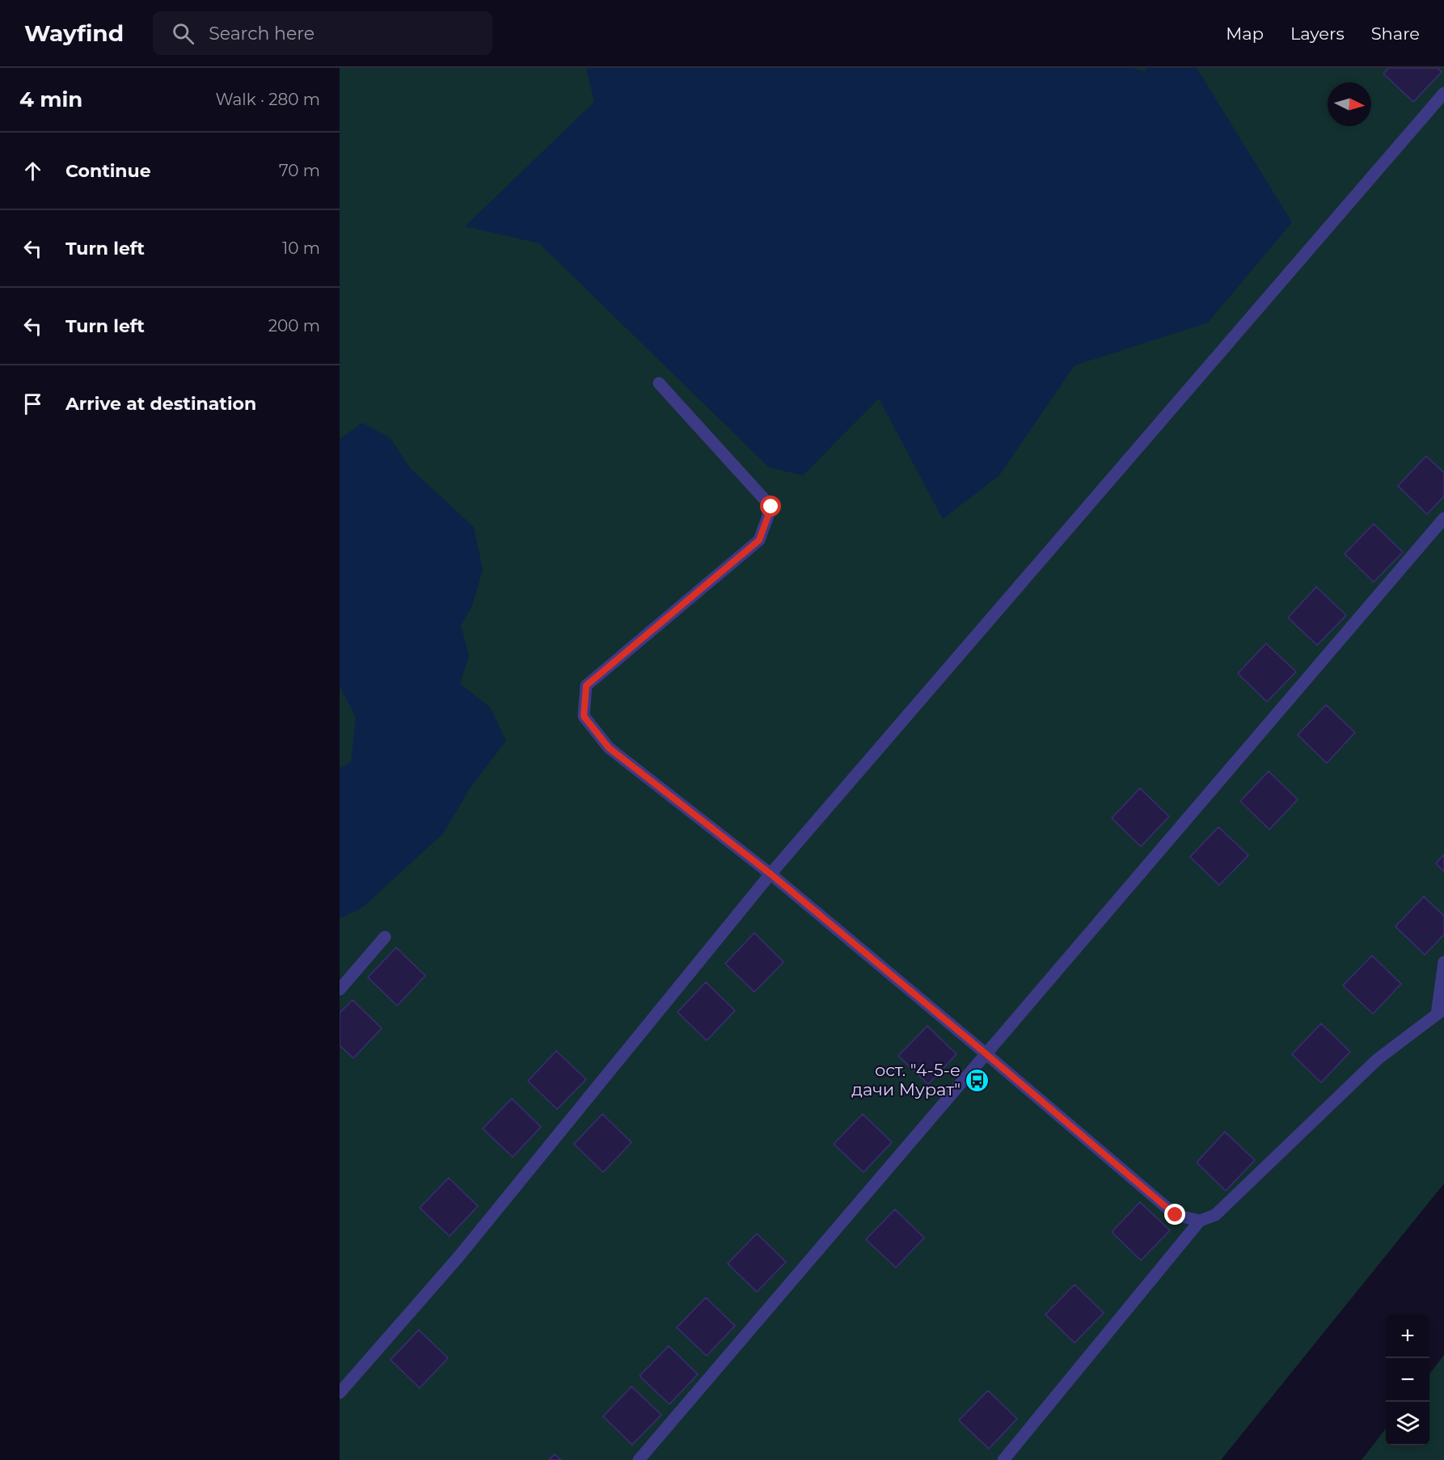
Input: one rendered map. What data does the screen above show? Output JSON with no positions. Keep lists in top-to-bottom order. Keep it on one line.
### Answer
{"places":{"bus stop":["ост. \"4-5-е дачи Мурат\""]},"north":"right","page":{"header":"Wayfind","search":"Search here","nav":["Map","Layers","Share"],"heading":["4 min","Walk · 280 m"],"list":[["Continue","70 m"],["Turn left","10 m"],["Turn left","200 m"],"Arrive at destination"],"map_buttons":["+","−"]}}
